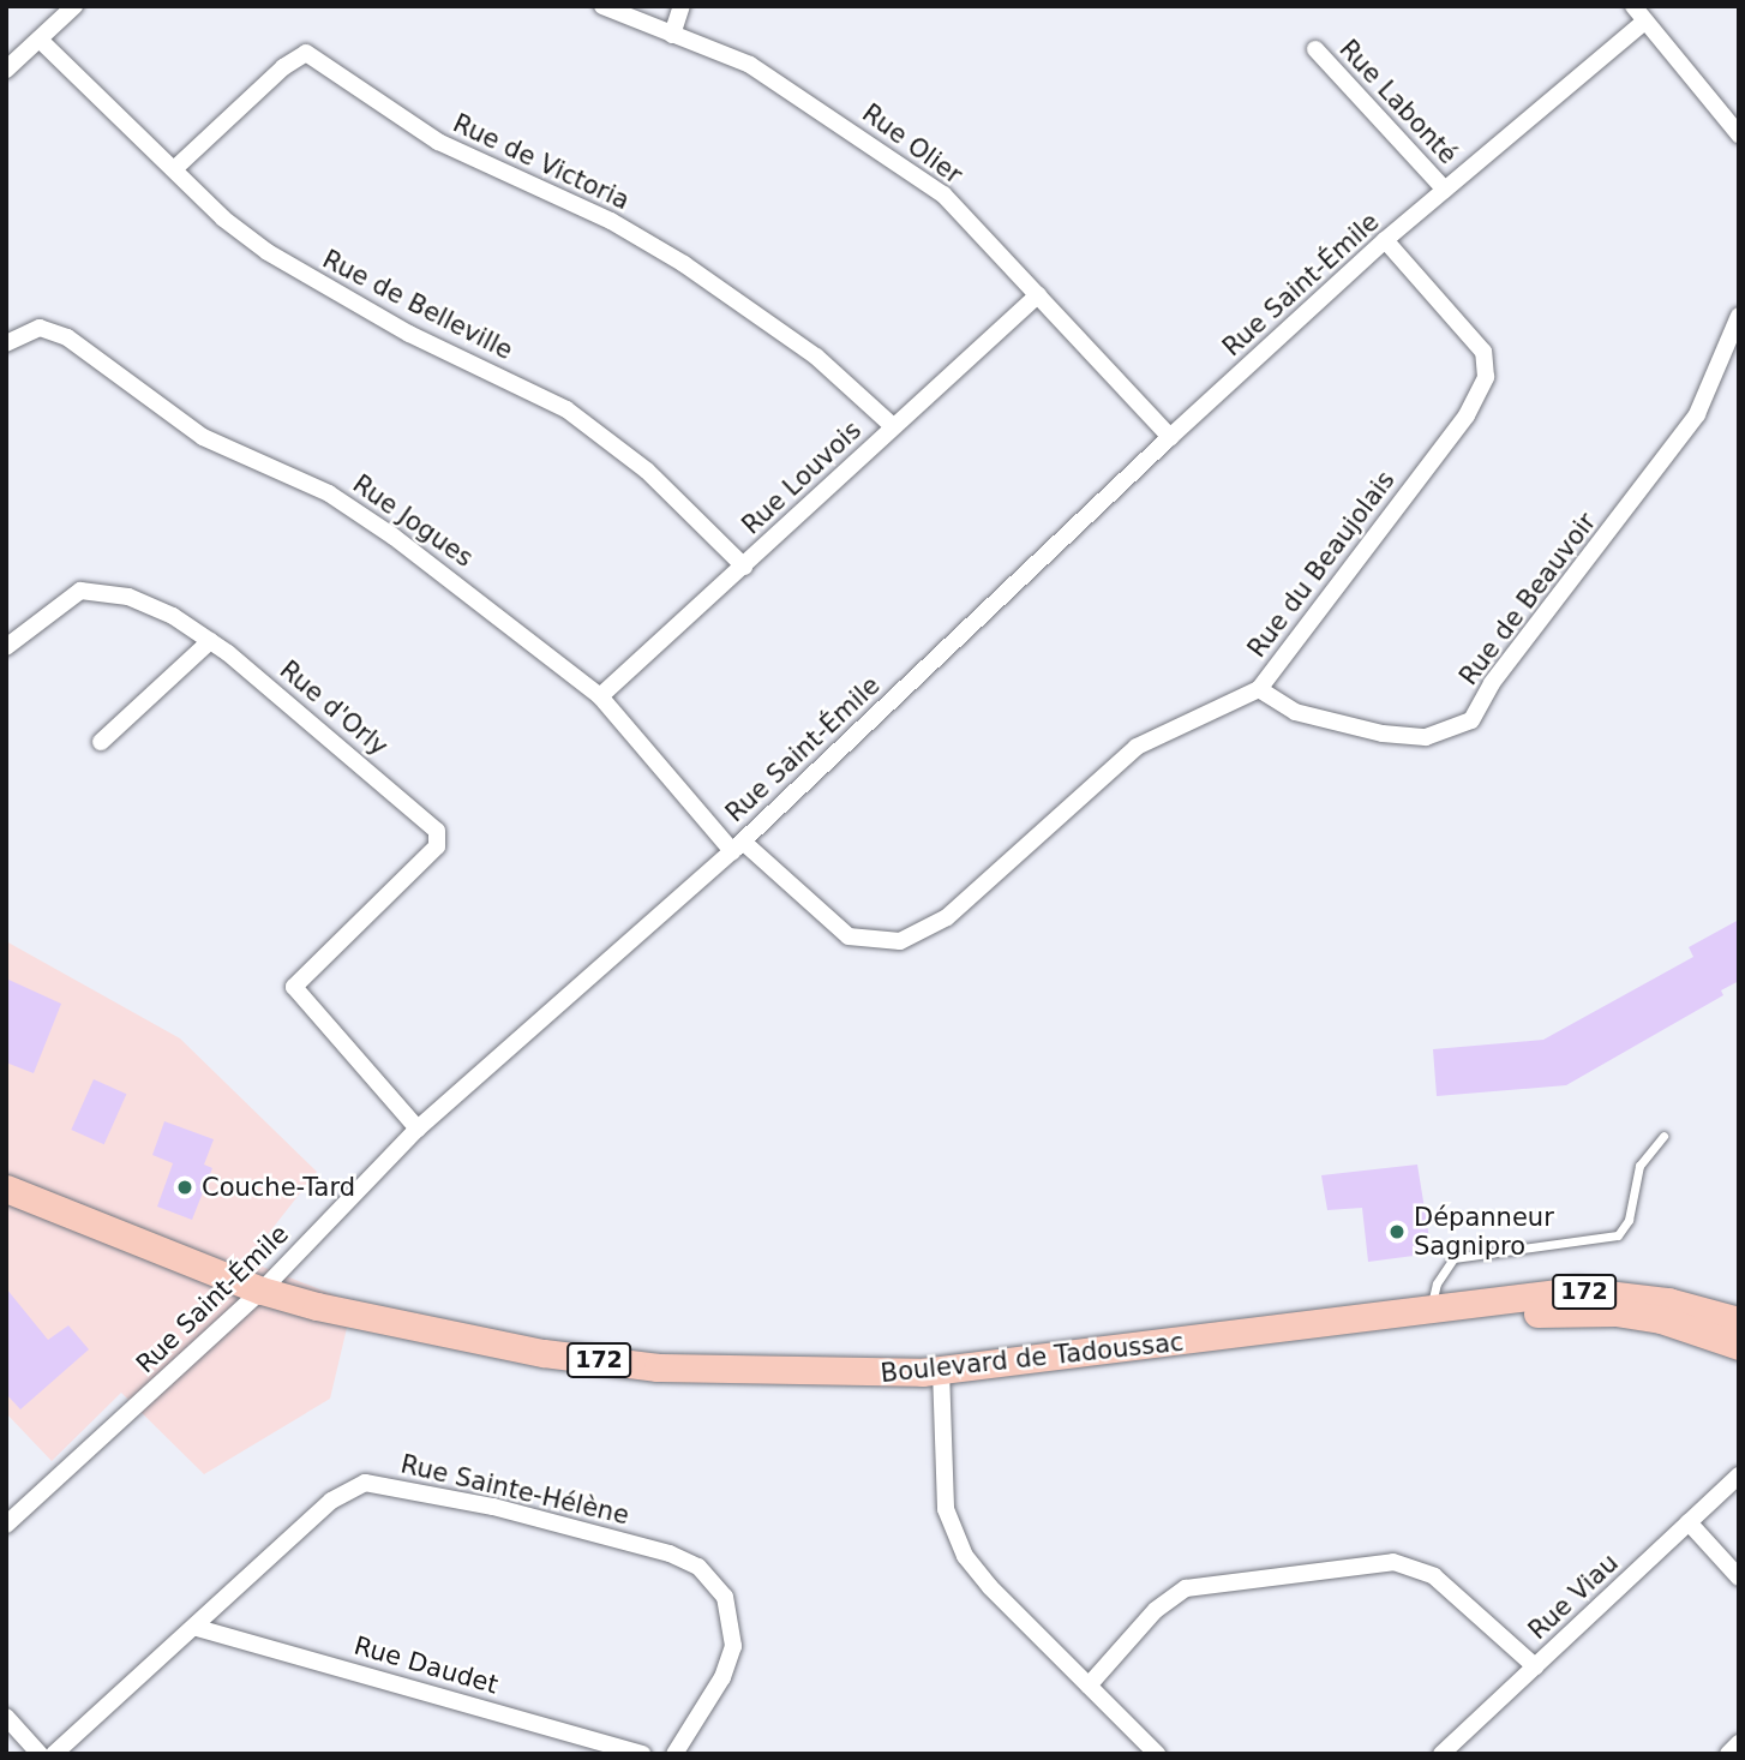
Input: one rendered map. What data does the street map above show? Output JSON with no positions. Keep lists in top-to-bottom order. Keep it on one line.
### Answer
{"streets":{"main road":["172","Boulevard de Tadoussac"],"street":["Rue Labonté","Rue Olier","Rue de Victoria","Rue Saint-Émile","Rue de Belleville","Rue Louvois","Rue Jogues","Rue du Beaujolais","Rue de Beauvoir","Rue d'Orly","Rue Sainte-Hélène","Rue Viau","Rue Daudet"]},"crossings":[["Rue Labonté","Rue Saint-Émile"],["Rue Olier","Rue Saint-Émile"],["Rue Olier","Rue Louvois"],["Rue de Victoria","Rue de Belleville"],["Rue de Victoria","Rue Louvois"],["Rue Saint-Émile","Rue Jogues"],["Rue Saint-Émile","Rue du Beaujolais"],["Rue Saint-Émile","Rue d'Orly"],["Rue Saint-Émile","Boulevard de Tadoussac"],["Rue de Belleville","Rue Louvois"],["Rue Louvois","Rue Jogues"],["Rue Jogues","Rue du Beaujolais"],["Rue du Beaujolais","Rue de Beauvoir"],["Rue Sainte-Hélène","Rue Daudet"]],"places":["Couche-Tard","Dépanneur Sagnipro"]}
